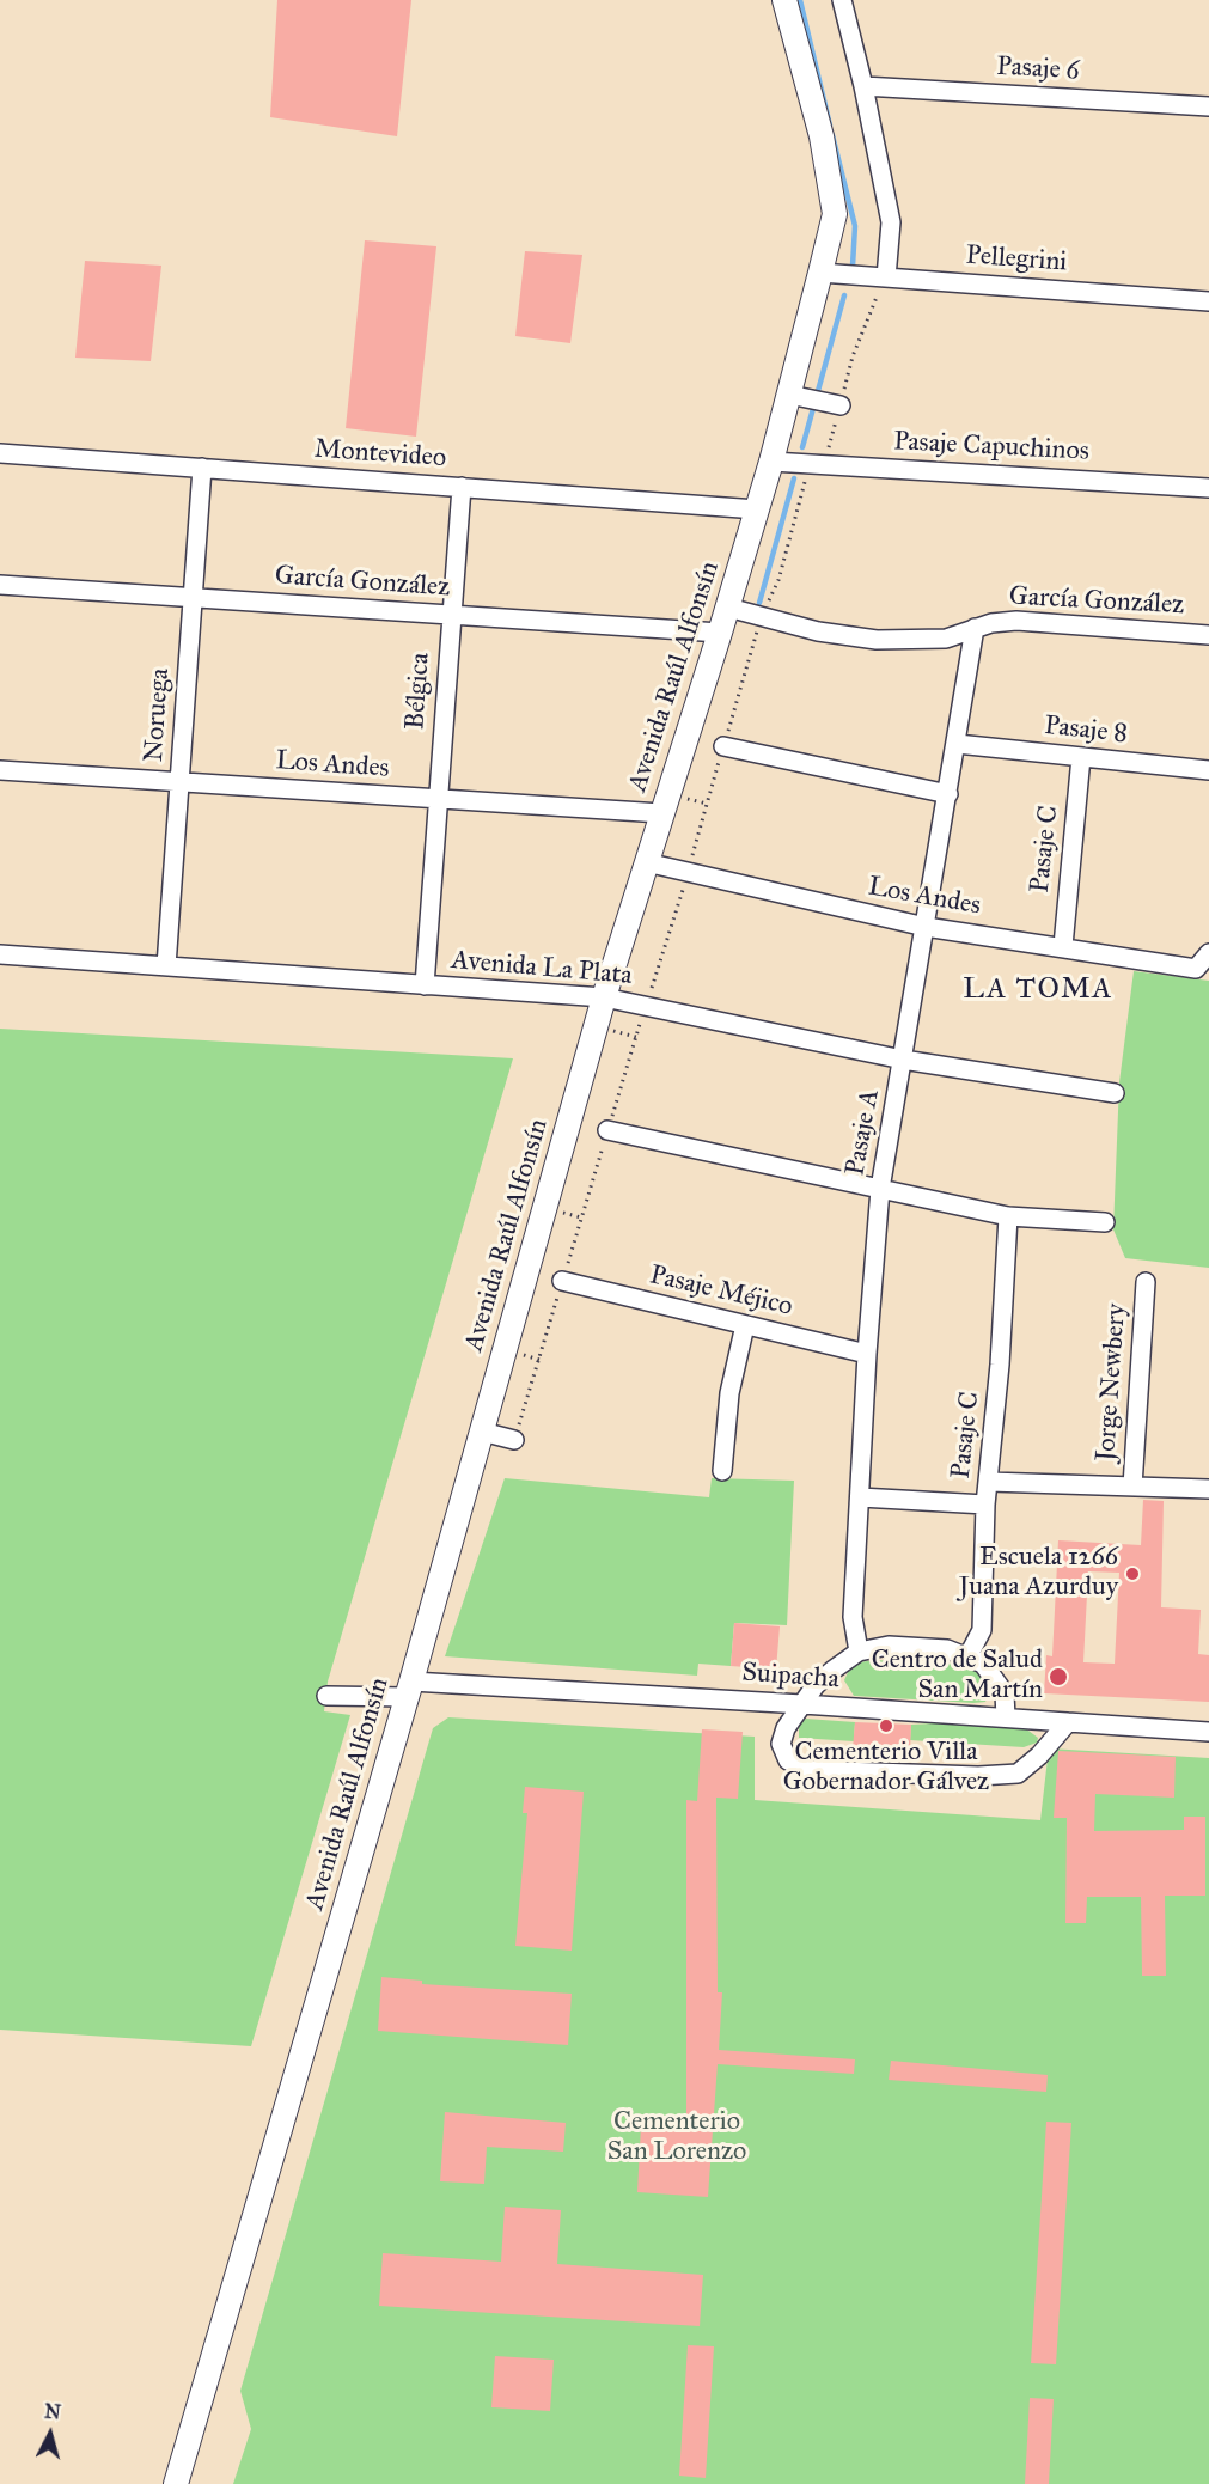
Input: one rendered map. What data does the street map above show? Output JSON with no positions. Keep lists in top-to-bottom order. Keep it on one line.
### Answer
{"streets":{"main road":["Avenida Raúl Alfonsín"],"street":["Pasaje 6","Pellegrini","Pasaje Capuchinos","Montevideo","García González","Bélgica","Noruega","Pasaje 8","Los Andes","Pasaje C","Avenida La Plata","Pasaje A","Pasaje Méjico","Jorge Newbery","Suipacha"]},"crossings":[["Pellegrini","Avenida Raúl Alfonsín"],["Pasaje Capuchinos","Avenida Raúl Alfonsín"],["Montevideo","Avenida Raúl Alfonsín"],["Montevideo","Bélgica"],["Montevideo","Noruega"],["García González","Avenida Raúl Alfonsín"],["García González","Bélgica"],["García González","Noruega"],["García González","Pasaje A"],["Avenida Raúl Alfonsín","Los Andes"],["Avenida Raúl Alfonsín","Avenida La Plata"],["Avenida Raúl Alfonsín","Suipacha"],["Bélgica","Los Andes"],["Bélgica","Avenida La Plata"],["Noruega","Los Andes"],["Noruega","Avenida La Plata"],["Pasaje 8","Pasaje C"],["Pasaje 8","Pasaje A"],["Los Andes","Pasaje C"],["Los Andes","Pasaje A"],["Avenida La Plata","Pasaje A"],["Pasaje A","Pasaje Méjico"]],"districts":["LA TOMA"],"parks":["Cementerio San Lorenzo"],"places":["Escuela 1266 Juana Azurduy","Centro de Salud San Martín","Cementerio Villa Gobernador Gálvez"],"north":"top"}
